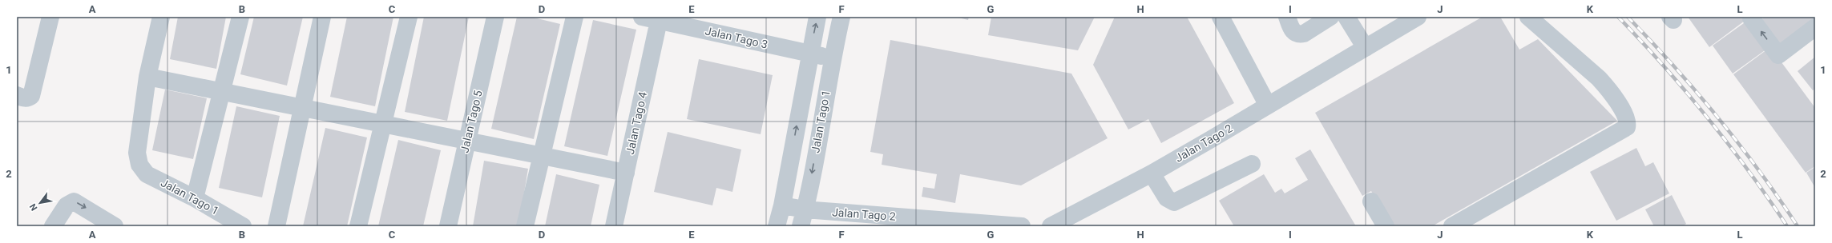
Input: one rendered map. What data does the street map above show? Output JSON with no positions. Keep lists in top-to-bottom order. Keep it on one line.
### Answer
{"streets":{"street":["Jalan Tago 3","Jalan Tago 5","Jalan Tago 1","Jalan Tago 4","Jalan Tago 2"]},"crossings":[["Jalan Tago 3","Jalan Tago 1"],["Jalan Tago 3","Jalan Tago 4"],["Jalan Tago 1","Jalan Tago 2"]],"north":"bottom left","grid":{"columns":["A","B","C","D","E","F","G","H","I","J","K","L"],"rows":["1","2"]}}
